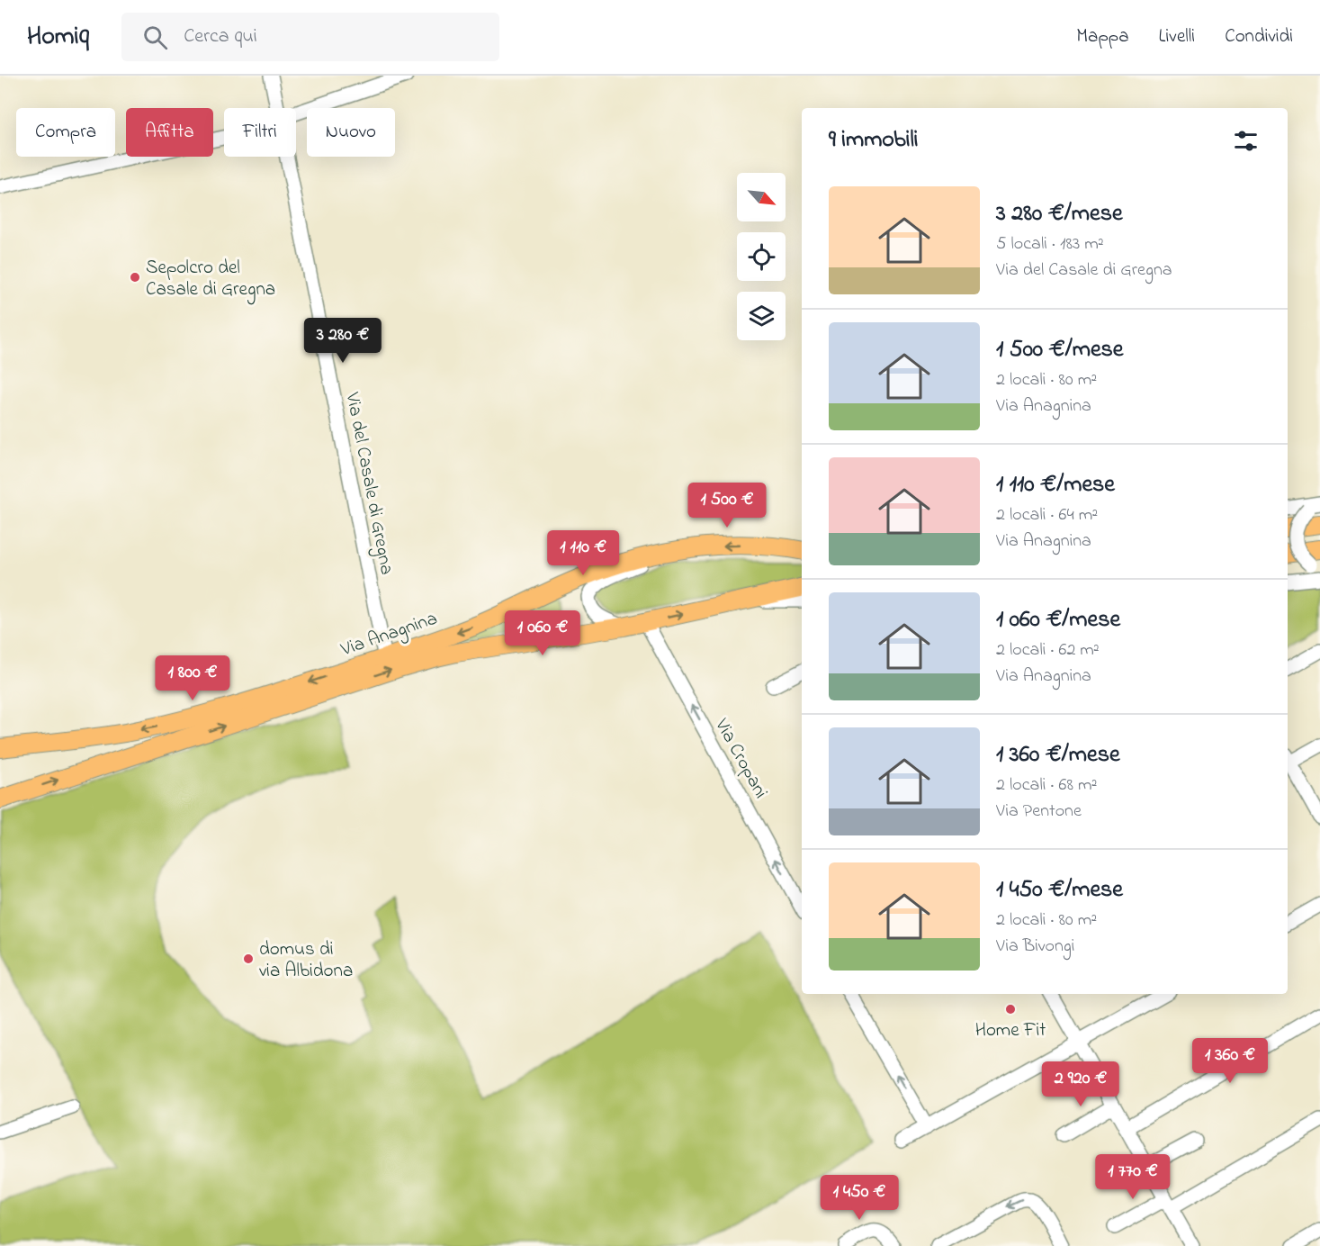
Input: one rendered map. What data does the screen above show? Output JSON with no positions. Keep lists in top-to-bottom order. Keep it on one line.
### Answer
{"streets":{"main road":["Via Anagnina"],"street":["Via del Casale di Gregna","Via Cropani"]},"crossings":[["Via del Casale di Gregna","Via Anagnina"],["Via Anagnina","Via Cropani"]],"one_way":["Via Cropani"],"places":["Sepolcro del Casale di Gregna","domus di via Albidona","Home Fit"],"north":"bottom right","page":{"header":"Homiq","search":"Cerca qui","nav":["Mappa","Livelli","Condividi"],"chip":["Compra","Affitta","Filtri","Nuovo"],"heading":"9 immobili","list":[{"name":"3 280 €/mese","note":"5 locali · 183 m² · Via del Casale di Gregna"},{"name":"1 500 €/mese","note":"2 locali · 80 m² · Via Anagnina"},{"name":"1 110 €/mese","note":"2 locali · 64 m² · Via Anagnina"},{"name":"1 060 €/mese","note":"2 locali · 62 m² · Via Anagnina"},{"name":"1 360 €/mese","note":"2 locali · 68 m² · Via Pentone"},{"name":"1 450 €/mese","note":"2 locali · 80 m² · Via Bivongi"}],"price":["3 280 €","1 500 €","1 110 €","1 060 €","1 800 €","1 360 €","2 920 €","1 770 €","1 450 €"]}}
